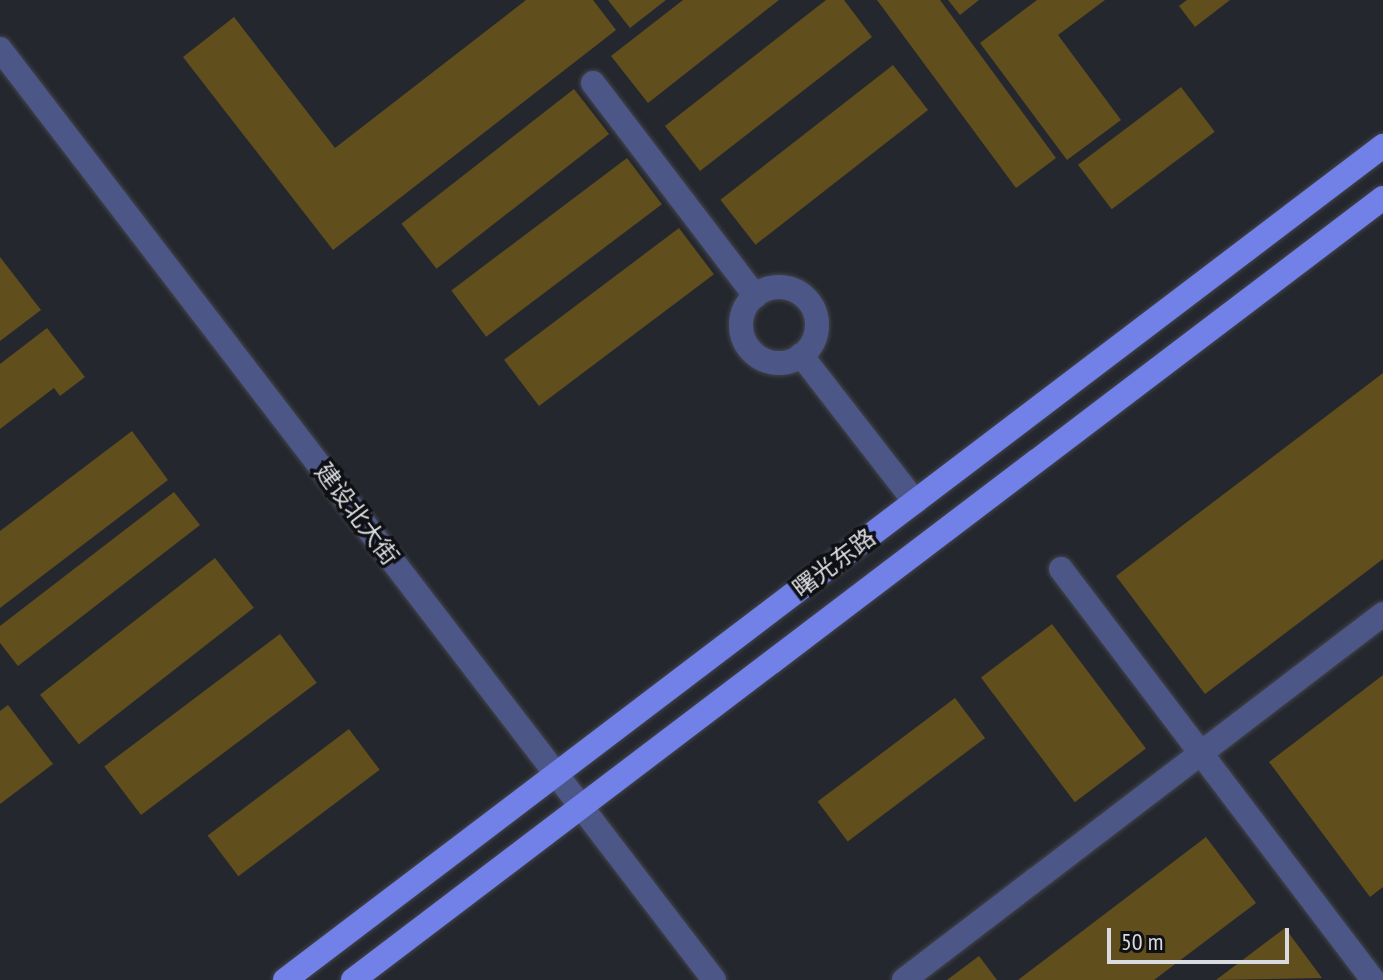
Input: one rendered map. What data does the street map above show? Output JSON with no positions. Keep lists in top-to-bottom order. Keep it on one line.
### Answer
{"streets":{"main road":["曙光东路"],"street":["建设北大街"]},"crossings":[["建设北大街","曙光东路"]],"scale_bar":"50 m"}
